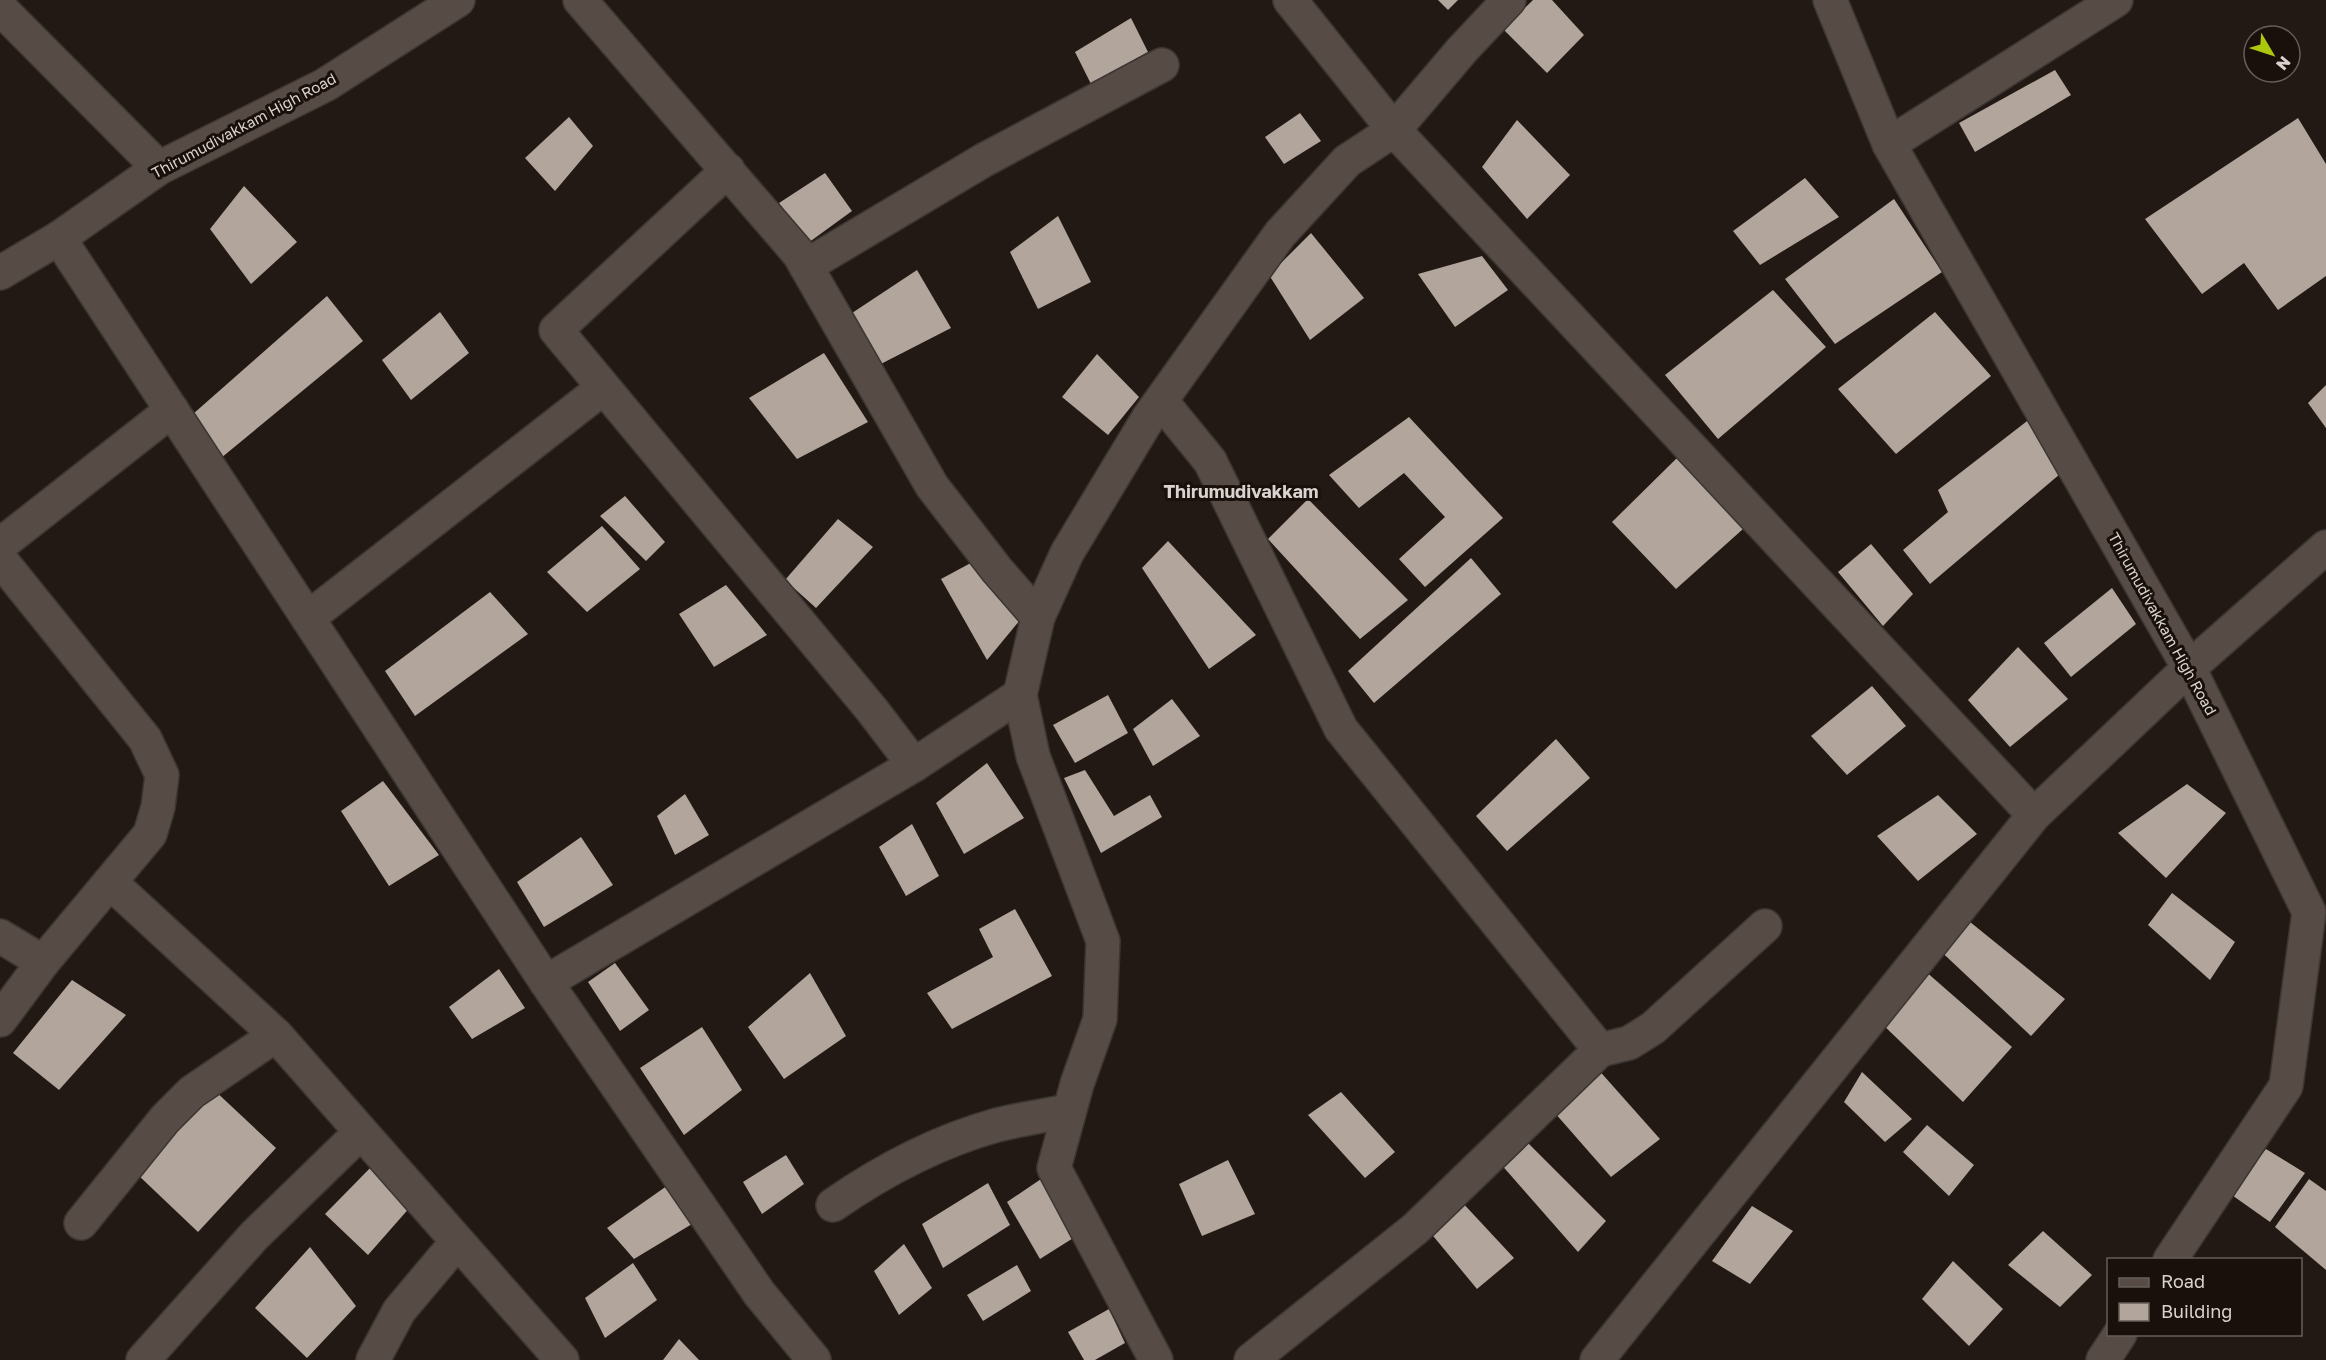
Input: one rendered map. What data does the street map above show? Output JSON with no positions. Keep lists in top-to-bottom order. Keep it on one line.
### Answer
{"streets":{"street":["Thirumudivakkam High Road"]},"districts":["Thirumudivakkam"],"legend":["Road","Building"],"north":"bottom right"}
